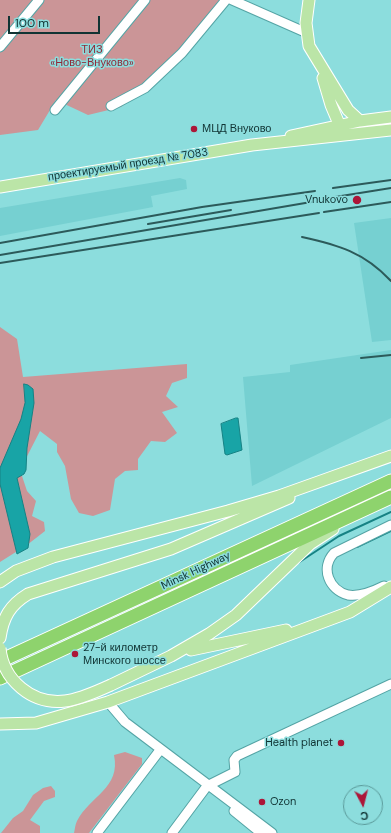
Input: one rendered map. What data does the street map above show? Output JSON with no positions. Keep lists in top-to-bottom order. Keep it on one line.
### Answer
{"streets":{"highway":["Minsk Highway"],"main road":["проектируемый проезд № 7083"]},"parks":["ТИЗ «Ново-Внуково»"],"places":["МЦД Внуково","Vnukovo","27-й километр Минского шоссе","Health planet","Ozon"],"scale_bar":"100 m","north":"bottom"}
